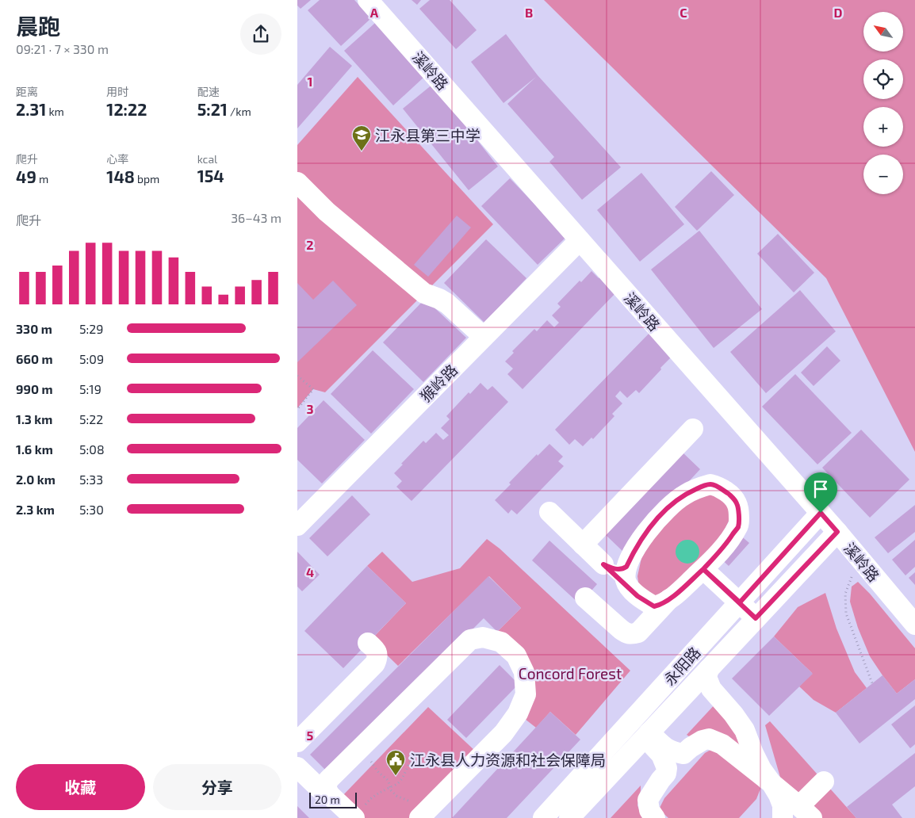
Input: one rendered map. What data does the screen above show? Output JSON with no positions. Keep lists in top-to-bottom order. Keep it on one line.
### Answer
{"streets":{"street":["溪岭路","猴岭路","永阳路"]},"crossings":[["溪岭路","猴岭路"],["溪岭路","永阳路"]],"parks":["Concord Forest"],"places":{"school or university":["江永县第三中学"],"public building":["江永县人力资源和社会保障局"]},"scale_bar":"20 m","north":"top left","page":{"heading":["晨跑","09:21 · 7 × 330 m"],"map_buttons":["+","−"],"stats":[["距离","2.31 km"],["用时","12:22"],["配速","5:21 /km"],["爬升","49 m"],["心率","148 bpm"],["kcal","154"]],"chart":["爬升","36–43 m"],"list":[{"name":"330 m","note":"5:29"},{"name":"660 m","note":"5:09"},{"name":"990 m","note":"5:19"},{"name":"1.3 km","note":"5:22"},{"name":"1.6 km","note":"5:08"},{"name":"2.0 km","note":"5:33"},{"name":"2.3 km","note":"5:30"}],"buttons":["收藏","分享"],"scale":"20 m"},"grid":{"columns":["A","B","C","D"],"rows":["1","2","3","4","5"]}}
